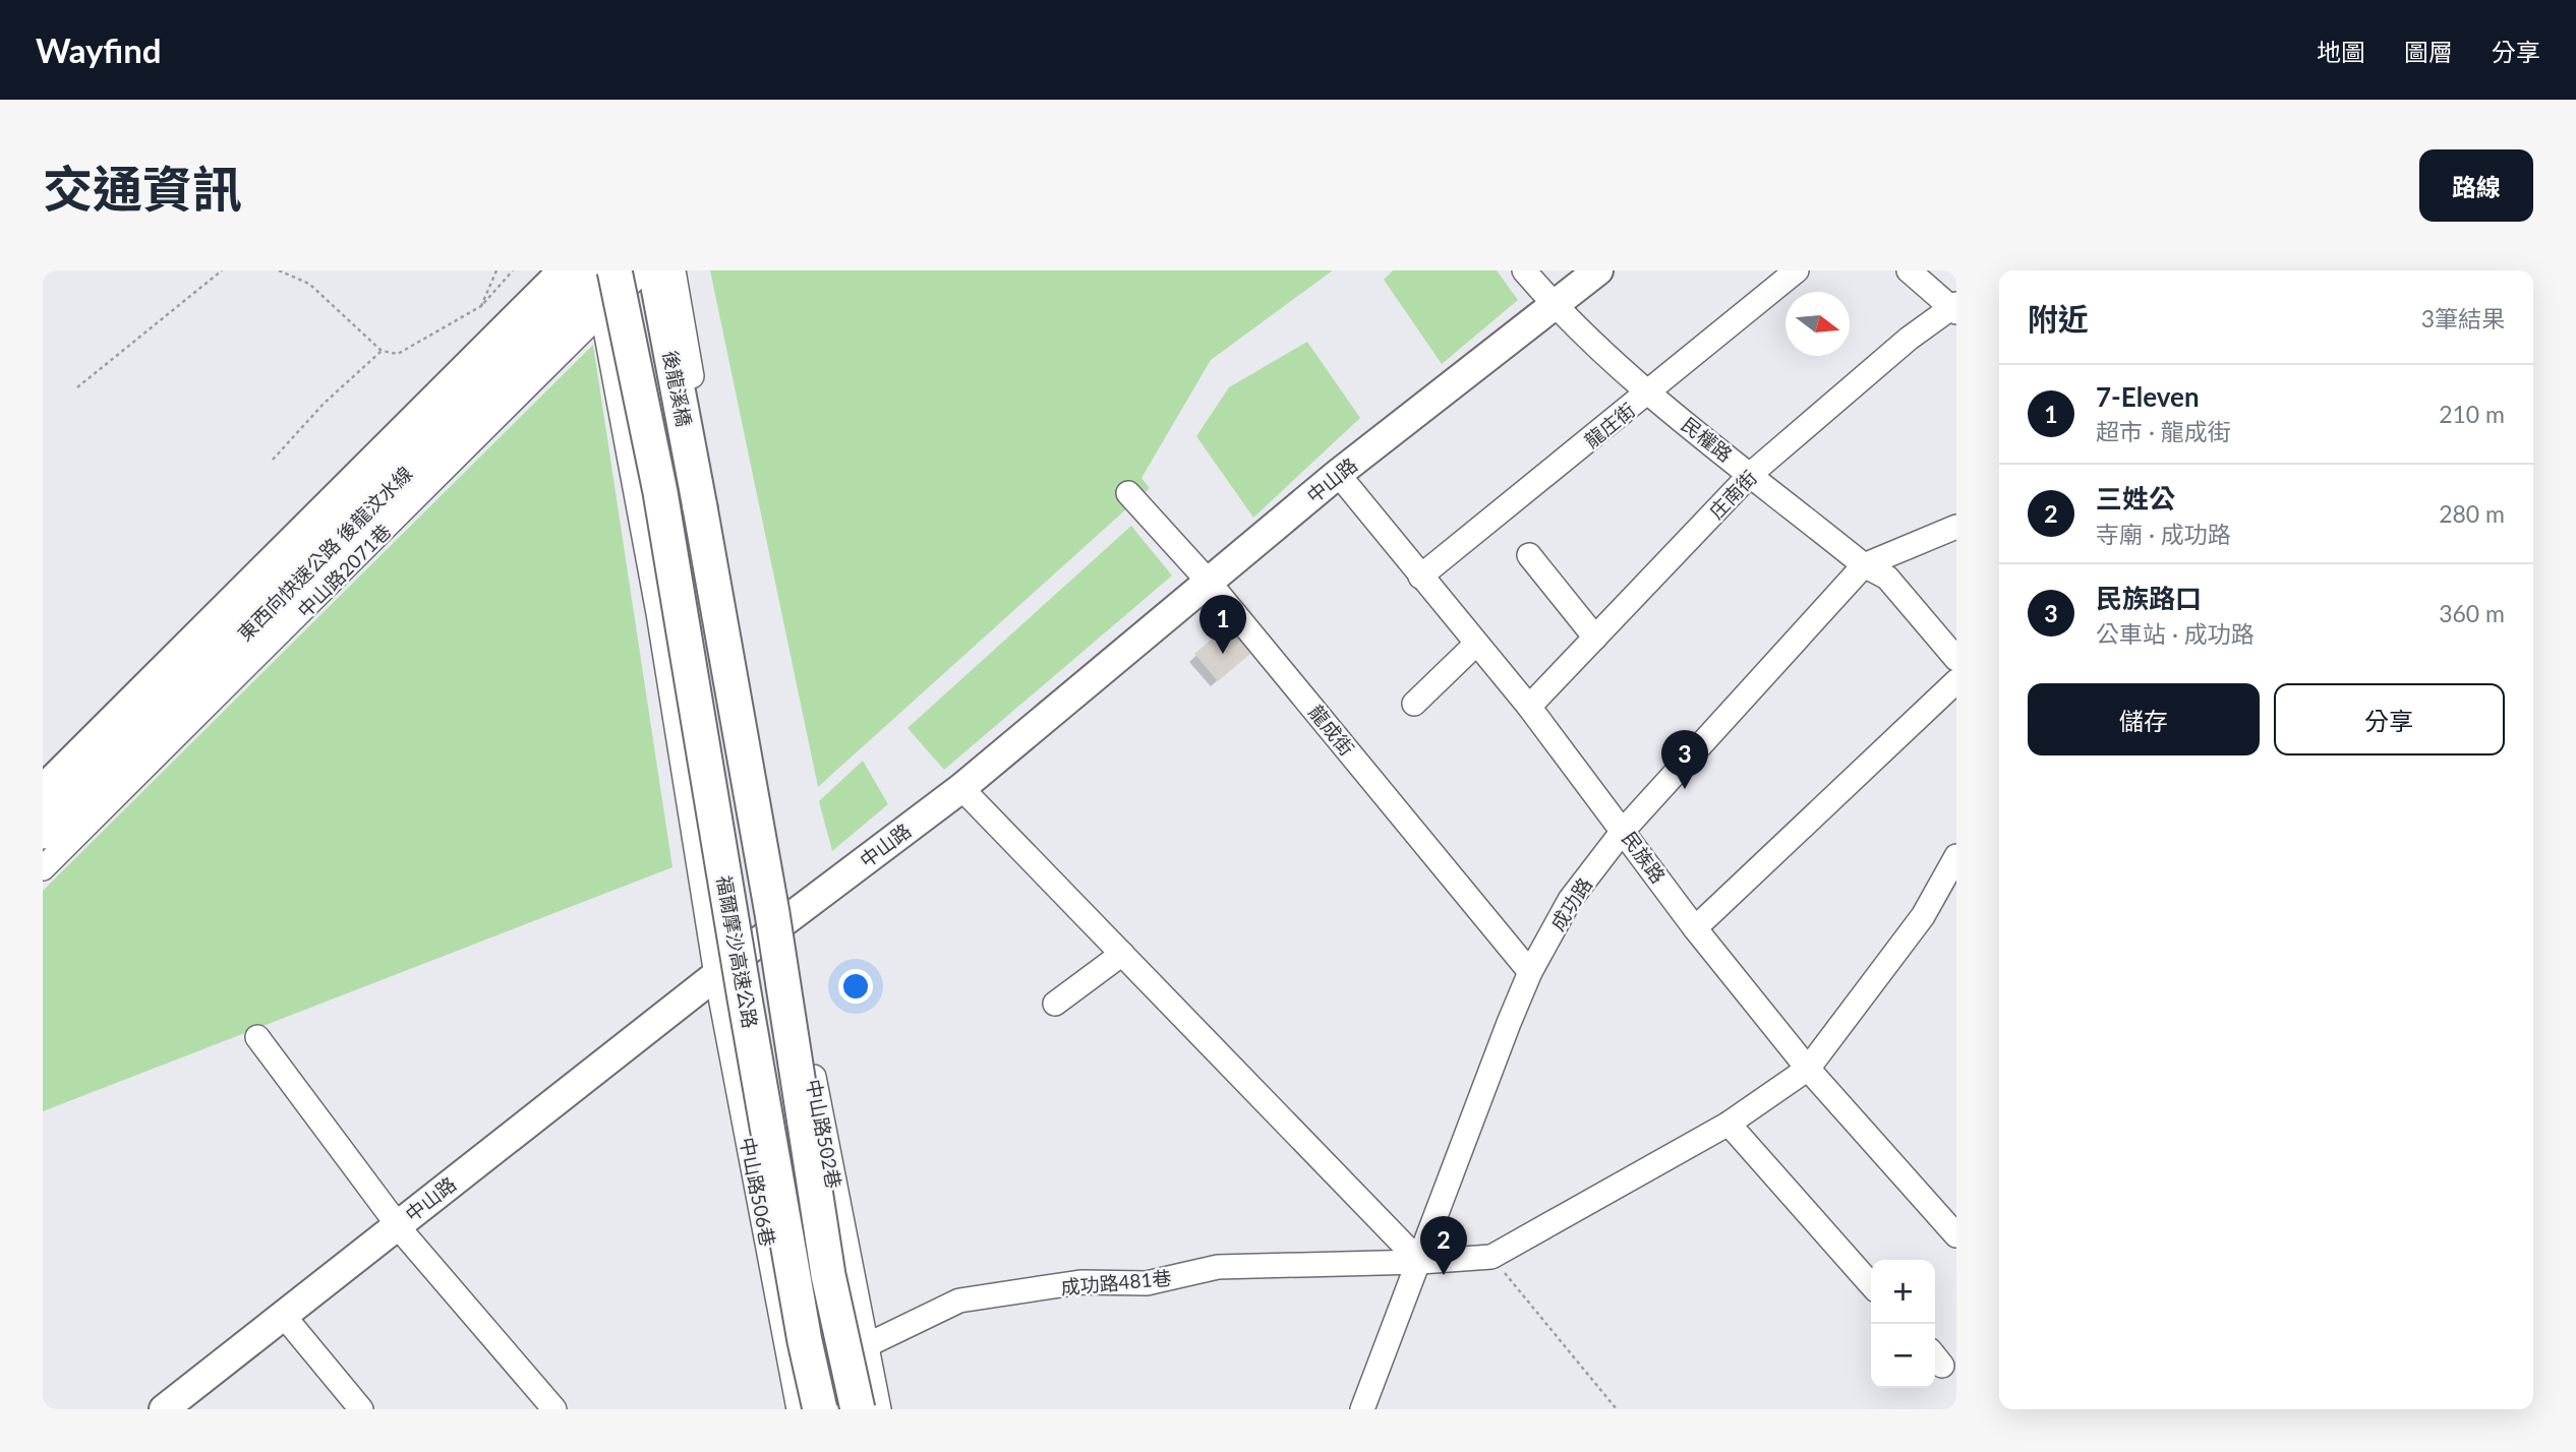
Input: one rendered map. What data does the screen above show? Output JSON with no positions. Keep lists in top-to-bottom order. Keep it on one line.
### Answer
{"streets":{"highway":["後龍溪橋","東西向快速公路 後龍汶水線","福爾摩沙高速公路"],"main road":["中山路"],"street":["龍庄街","民權路","庄南街","中山路2071巷","龍成街","民族路","成功路","中山路502巷","中山路506巷","成功路481巷"]},"crossings":[["後龍溪橋","福爾摩沙高速公路"],["龍庄街","民權路"],["龍庄街","民族路"],["民權路","中山路"],["民權路","庄南街"],["民權路","成功路"],["中山路","龍成街"],["中山路","民族路"],["中山路","中山路502巷"],["中山路","中山路506巷"],["庄南街","民族路"],["中山路2071巷","中山路506巷"],["龍成街","成功路"],["民族路","成功路"],["成功路","成功路481巷"],["中山路502巷","成功路481巷"],["中山路506巷","成功路481巷"]],"north":"right","page":{"header":"Wayfind","nav":["地圖","圖層","分享"],"title":"交通資訊","buttons":["路線",["儲存","分享"]],"heading":["附近","3筆結果"],"list":[{"mark":"1","name":"7-Eleven","note":"超市 · 龍成街","value":"210 m"},{"mark":"2","name":"三姓公","note":"寺廟 · 成功路","value":"280 m"},{"mark":"3","name":"民族路口","note":"公車站 · 成功路","value":"360 m"}],"pins":["1","3","2"],"map_buttons":["+","−"]}}
